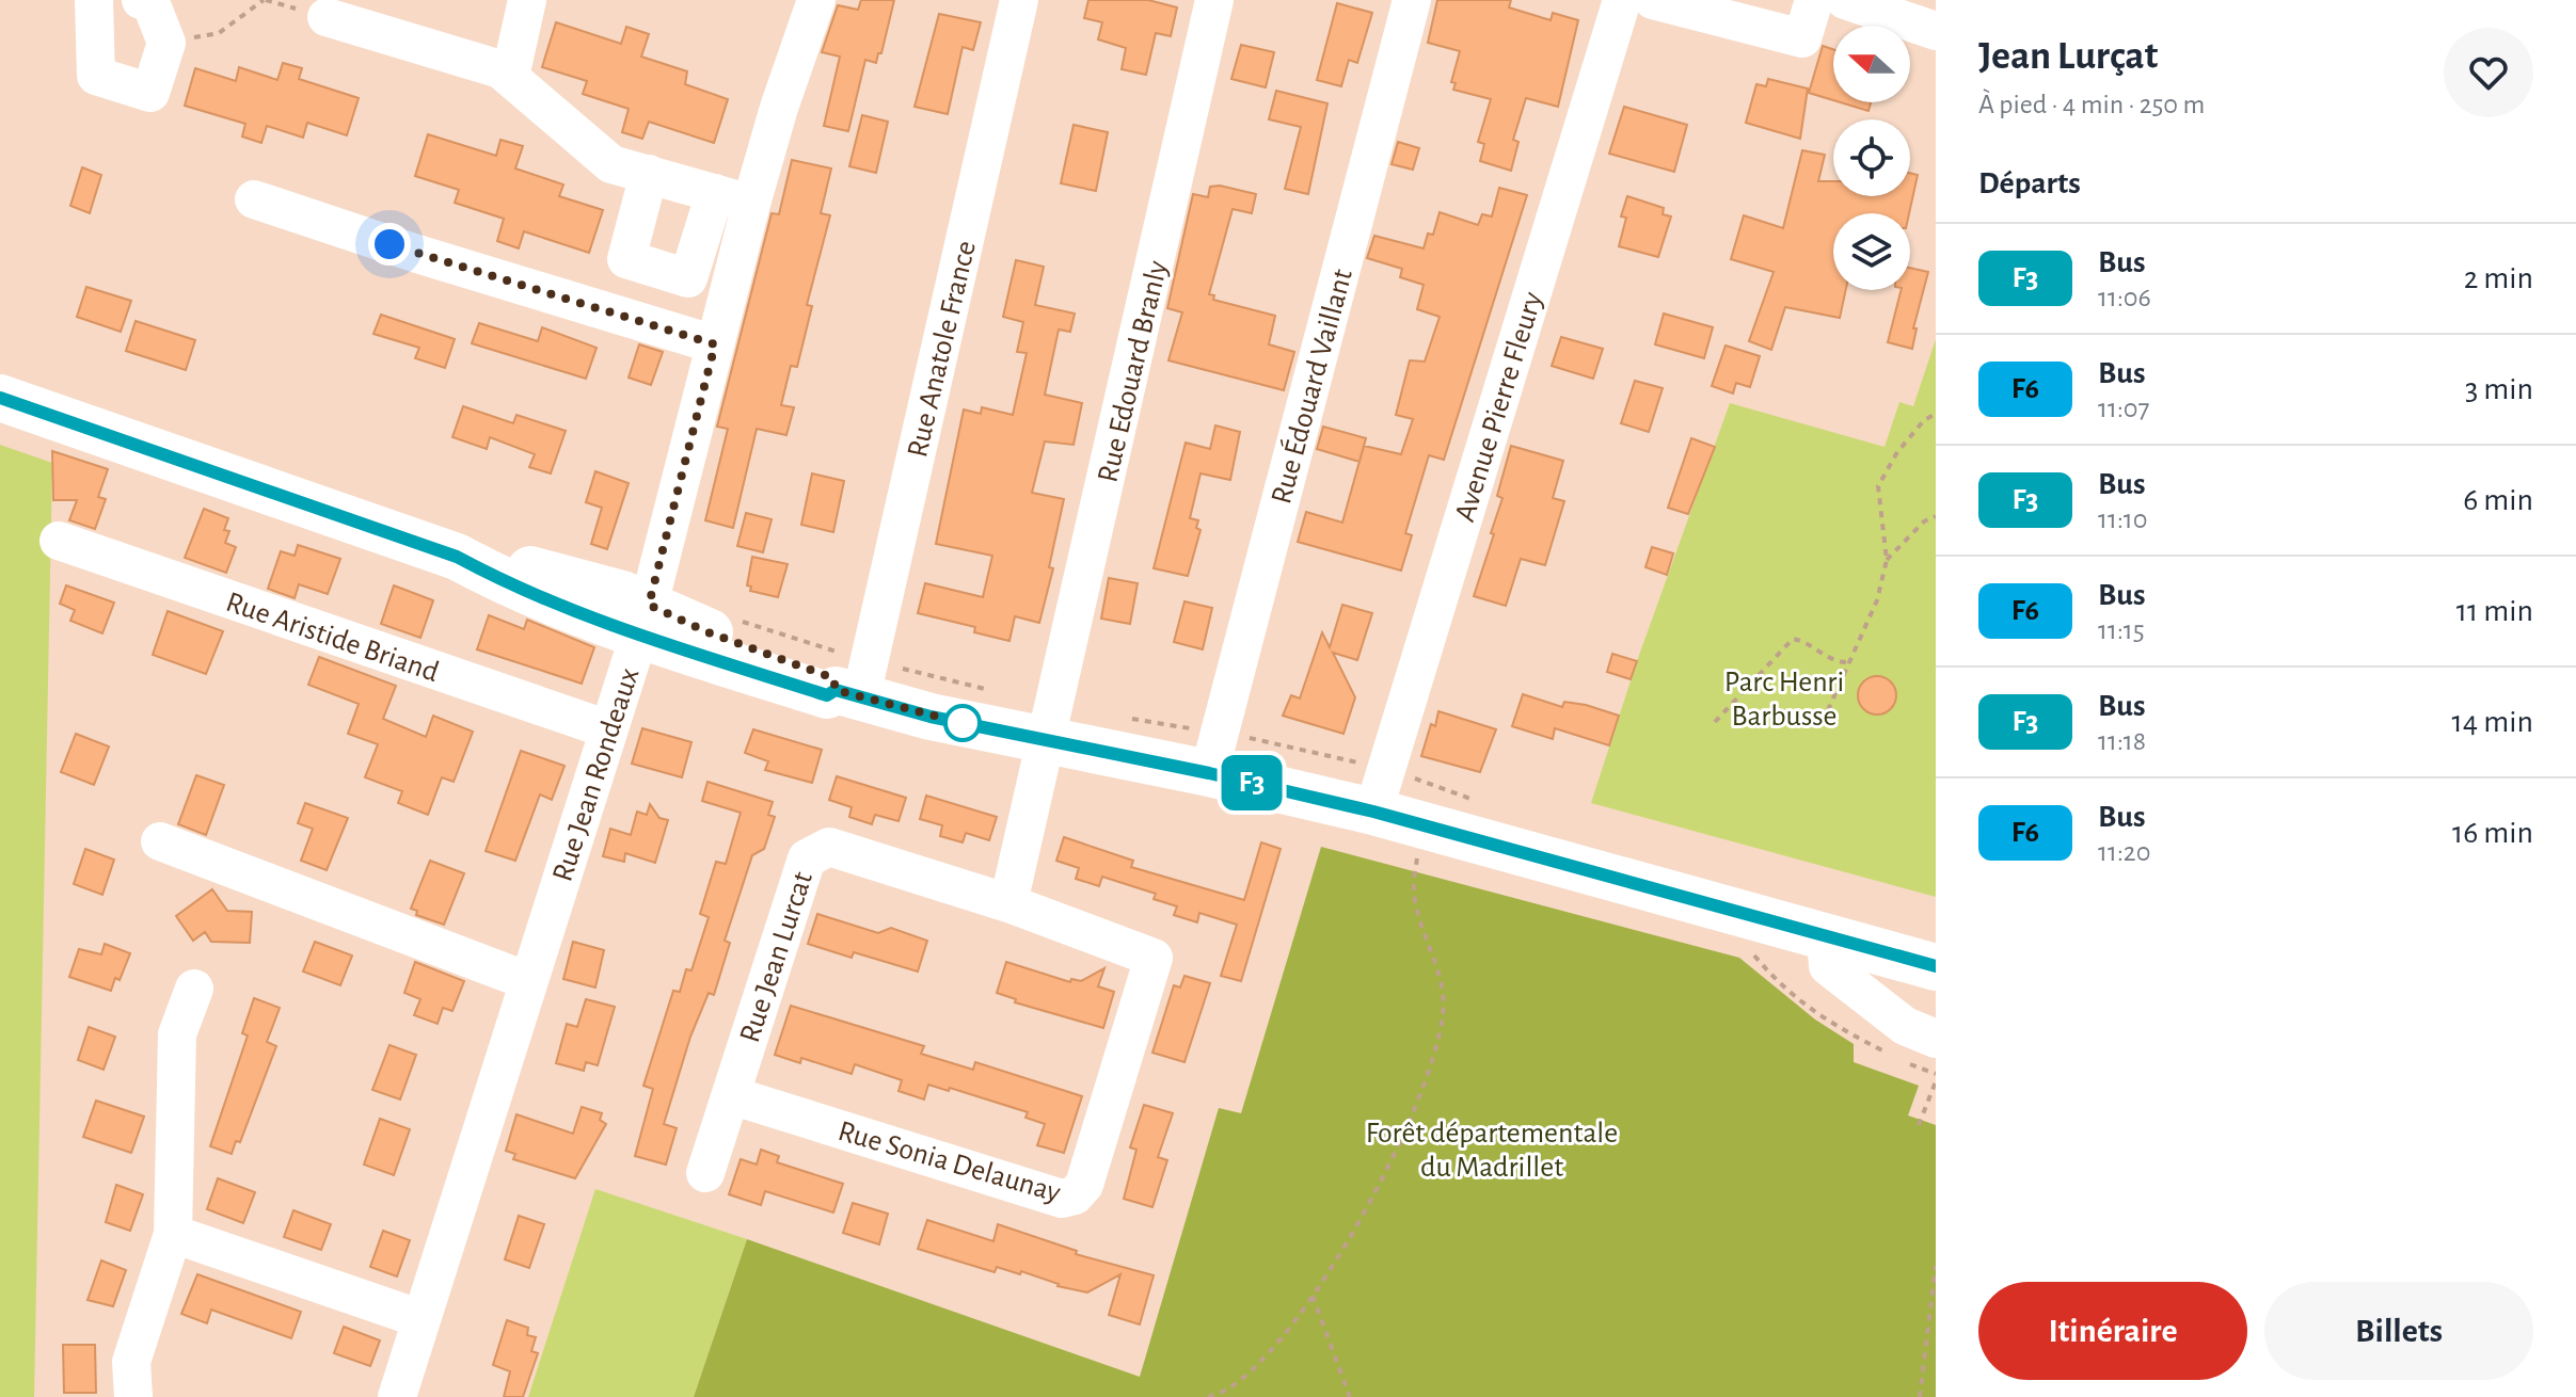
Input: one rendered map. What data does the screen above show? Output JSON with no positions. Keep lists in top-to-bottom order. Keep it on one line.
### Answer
{"streets":{"street":["Rue Anatole France","Rue Edouard Branly","Rue Édouard Vaillant","Avenue Pierre Fleury","Rue Aristide Briand","Rue Jean Rondeaux","Rue Jean Lurcat","Rue Sonia Delaunay"]},"crossings":[["Rue Aristide Briand","Rue Jean Rondeaux"],["Rue Jean Lurcat","Rue Sonia Delaunay"]],"parks":["Parc Henri Barbusse","Forêt départementale du Madrillet"],"lines":["bus line F3"],"north":"left","page":{"on_map":"F3","heading":[["Jean Lurçat","À pied · 4 min · 250 m"],"Départs"],"list":[{"mark":"F3","name":"Bus","note":"11:06","value":"2 min"},{"mark":"F6","name":"Bus","note":"11:07","value":"3 min"},{"mark":"F3","name":"Bus","note":"11:10","value":"6 min"},{"mark":"F6","name":"Bus","note":"11:15","value":"11 min"},{"mark":"F3","name":"Bus","note":"11:18","value":"14 min"},{"mark":"F6","name":"Bus","note":"11:20","value":"16 min"}],"buttons":["Itinéraire","Billets"]}}
